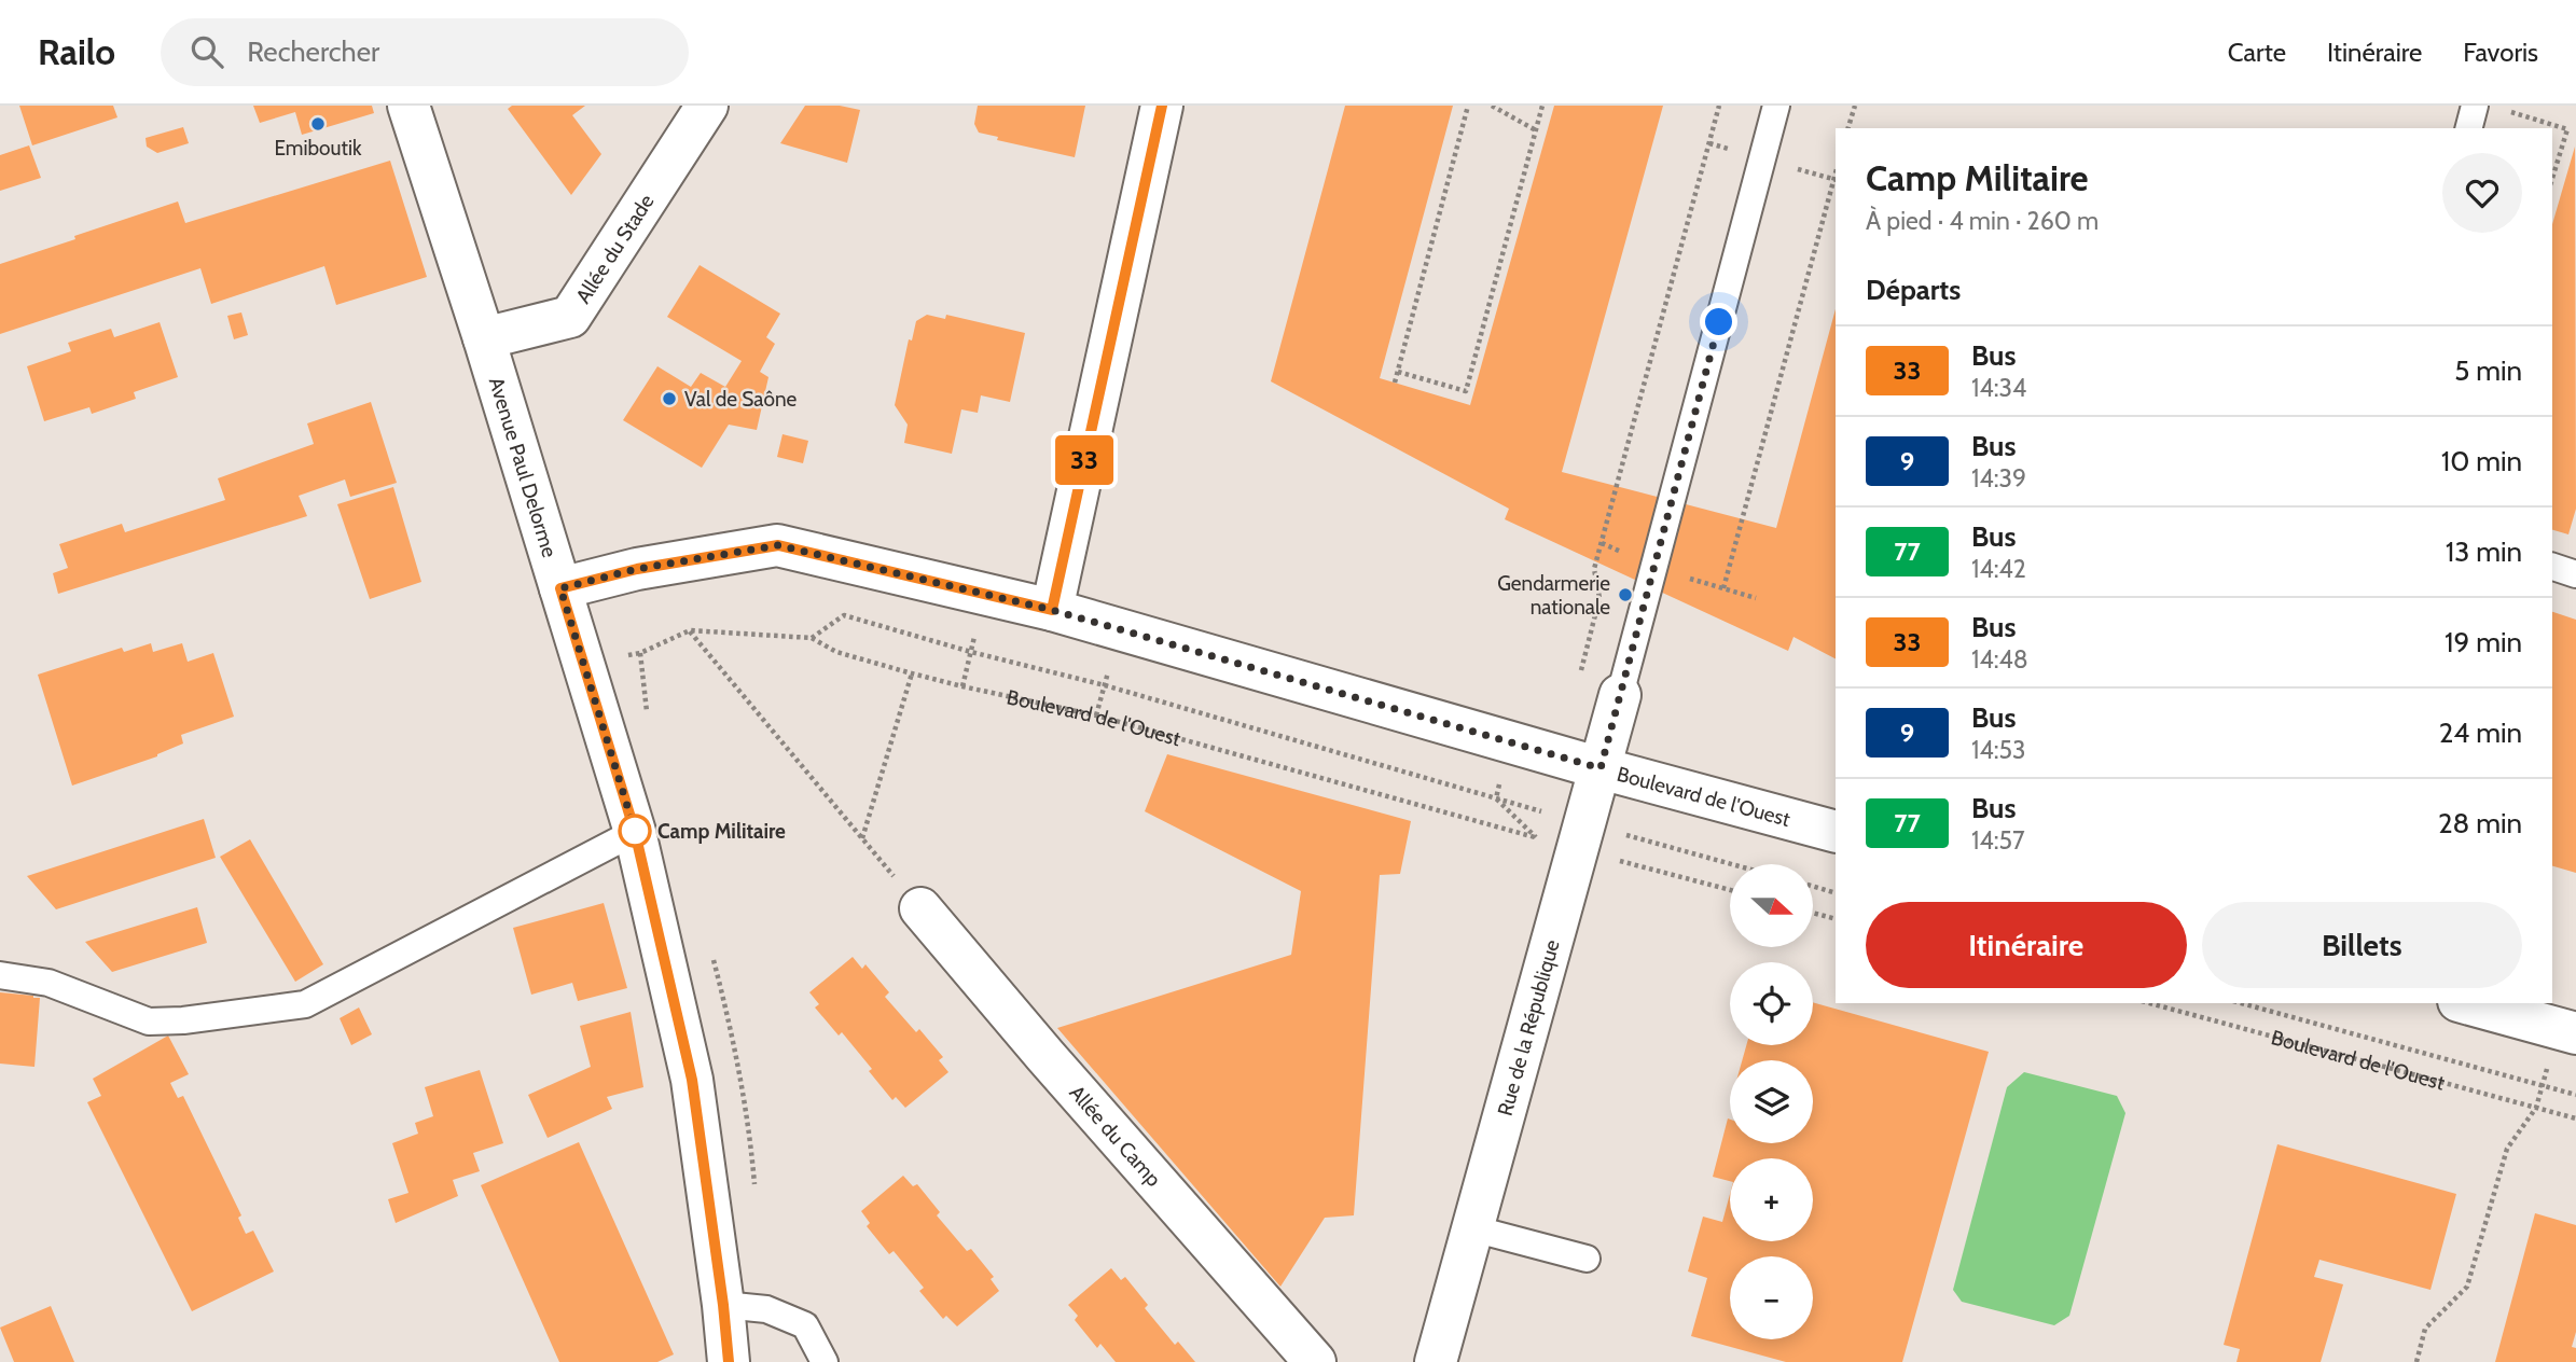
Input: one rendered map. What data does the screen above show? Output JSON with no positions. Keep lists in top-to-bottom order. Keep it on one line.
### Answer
{"streets":{"street":["Allée du Stade","Avenue Paul Delorme","Boulevard de l'Ouest","Rue de la République","Allée du Camp"]},"crossings":[["Allée du Stade","Avenue Paul Delorme"],["Avenue Paul Delorme","Boulevard de l'Ouest"],["Boulevard de l'Ouest","Rue de la République"]],"places":["Emiboutik","Val de Saône","Gendarmerie nationale","Camp Militaire"],"lines":["bus line 33"],"north":"right","page":{"header":"Railo","search":"Rechercher","nav":["Carte","Itinéraire","Favoris"],"on_map":"33","heading":[["Camp Militaire","À pied · 4 min · 260 m"],"Départs"],"list":[{"mark":"33","name":"Bus","note":"14:34","value":"5 min"},{"mark":"9","name":"Bus","note":"14:39","value":"10 min"},{"mark":"77","name":"Bus","note":"14:42","value":"13 min"},{"mark":"33","name":"Bus","note":"14:48","value":"19 min"},{"mark":"9","name":"Bus","note":"14:53","value":"24 min"},{"mark":"77","name":"Bus","note":"14:57","value":"28 min"}],"map_buttons":["+","−"],"buttons":["Itinéraire","Billets"]}}
